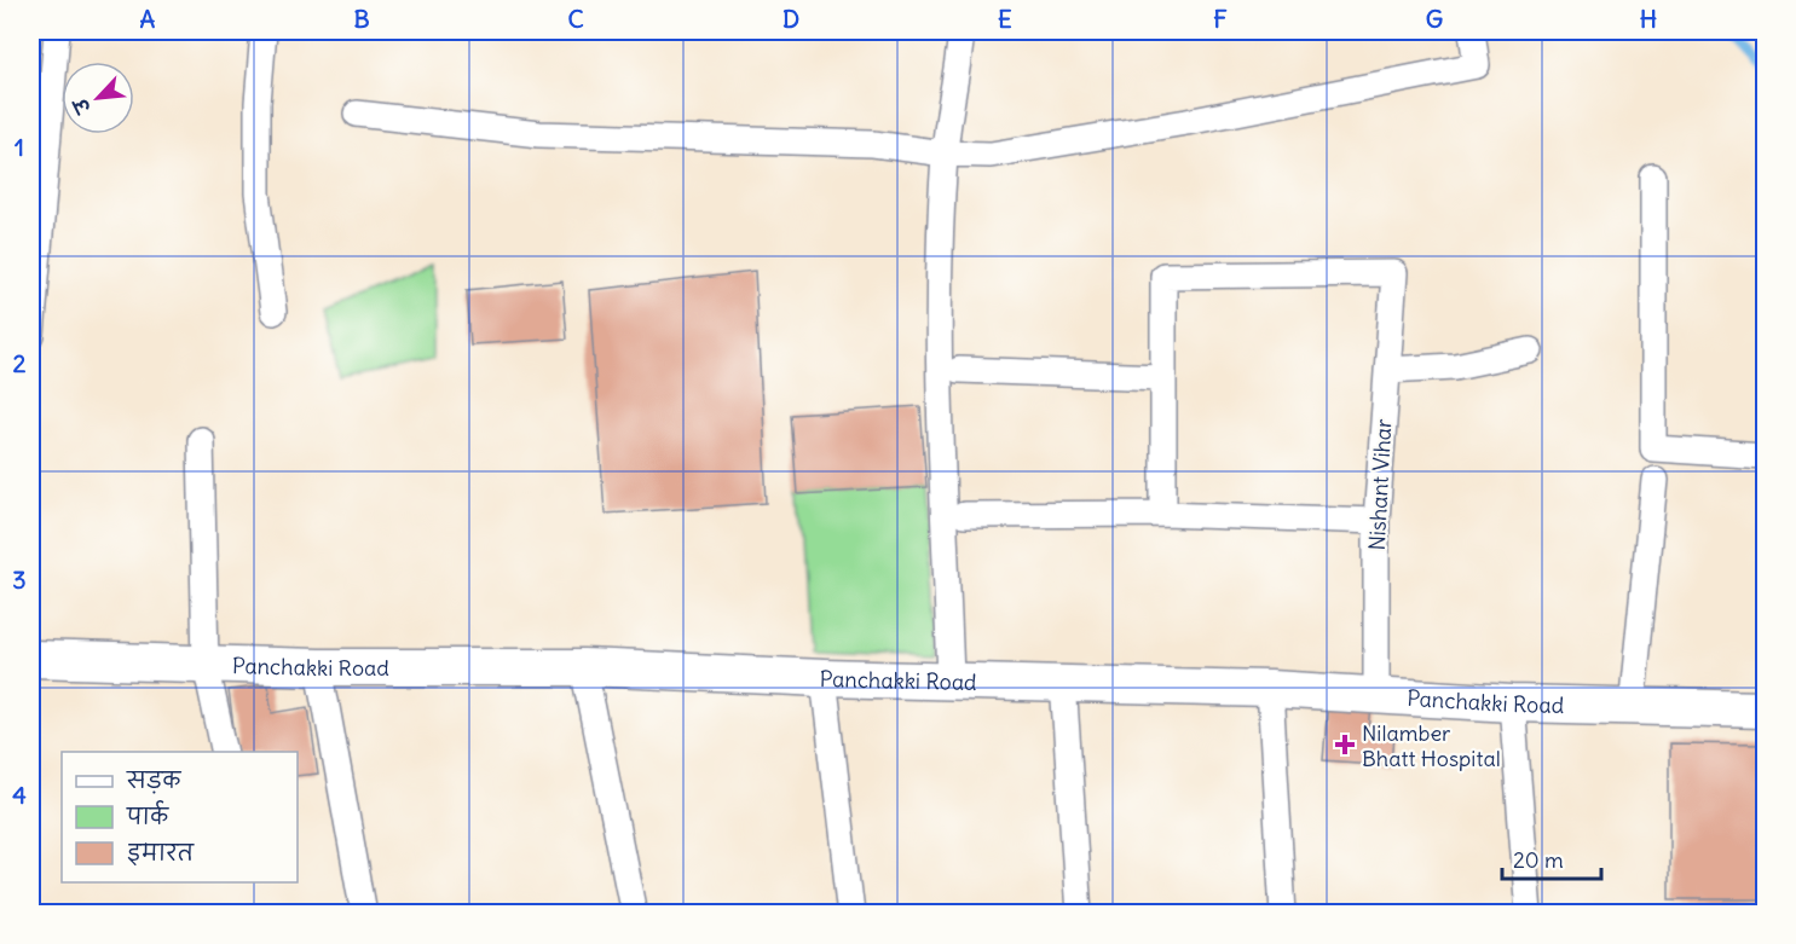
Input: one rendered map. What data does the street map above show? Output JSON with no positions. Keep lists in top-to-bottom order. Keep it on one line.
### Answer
{"streets":{"main road":["Panchakki Road"],"street":["Nishant Vihar"]},"crossings":[["Nishant Vihar","Panchakki Road"]],"places":{"health":["Nilamber Bhatt Hospital"]},"legend":["सड़क","पार्क","इमारत"],"scale_bar":"20 m","north":"bottom left","grid":{"columns":["A","B","C","D","E","F","G","H"],"rows":["1","2","3","4"]}}
